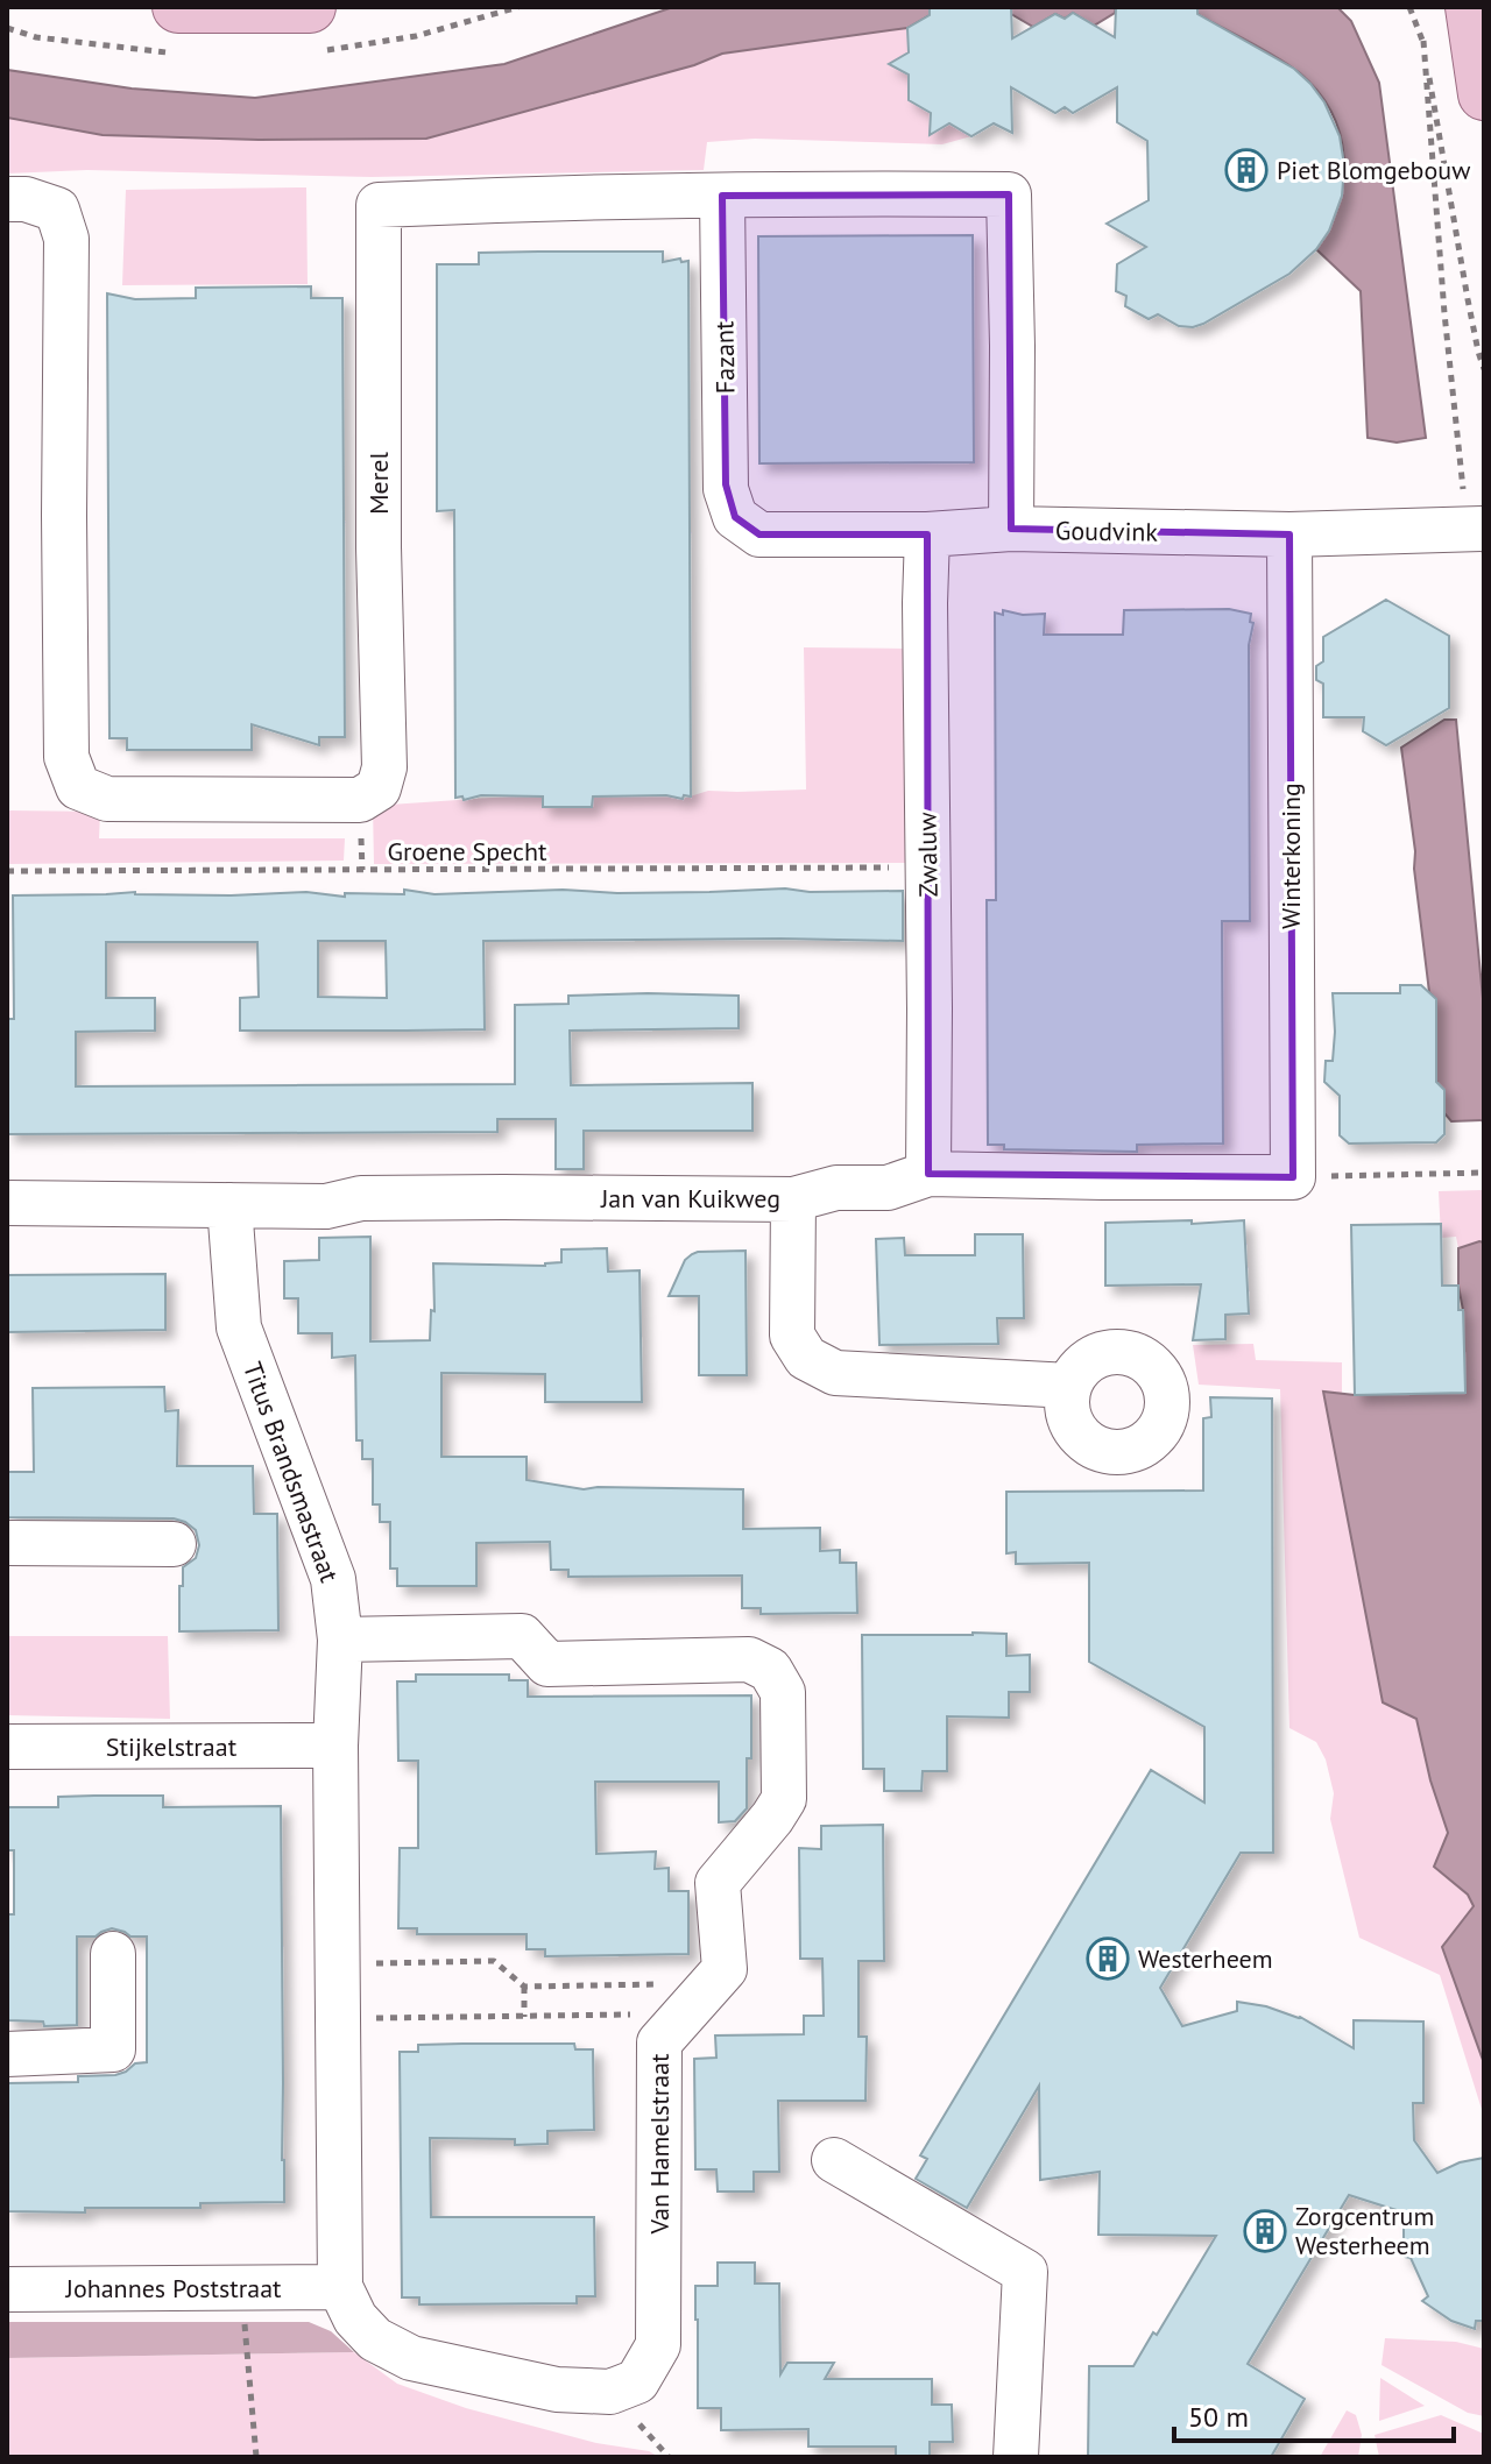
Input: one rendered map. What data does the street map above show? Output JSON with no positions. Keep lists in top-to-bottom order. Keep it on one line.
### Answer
{"streets":{"street":["Fazant","Merel","Goudvink","Zwaluw","Winterkoning","Jan van Kuikweg","Titus Brandsmastraat","Stijkelstraat","Van Hamelstraat","Johannes Poststraat"],"path":["Groene Specht"]},"crossings":[["Fazant","Merel"],["Fazant","Goudvink"],["Merel","Goudvink"],["Goudvink","Zwaluw"],["Goudvink","Winterkoning"],["Groene Specht","Zwaluw"],["Zwaluw","Jan van Kuikweg"],["Winterkoning","Jan van Kuikweg"],["Jan van Kuikweg","Titus Brandsmastraat"],["Titus Brandsmastraat","Stijkelstraat"],["Titus Brandsmastraat","Van Hamelstraat"],["Titus Brandsmastraat","Johannes Poststraat"],["Van Hamelstraat","Johannes Poststraat"]],"places":{"building":["Piet Blomgebouw","Westerheem","Zorgcentrum Westerheem"]},"scale_bar":"50 m"}
